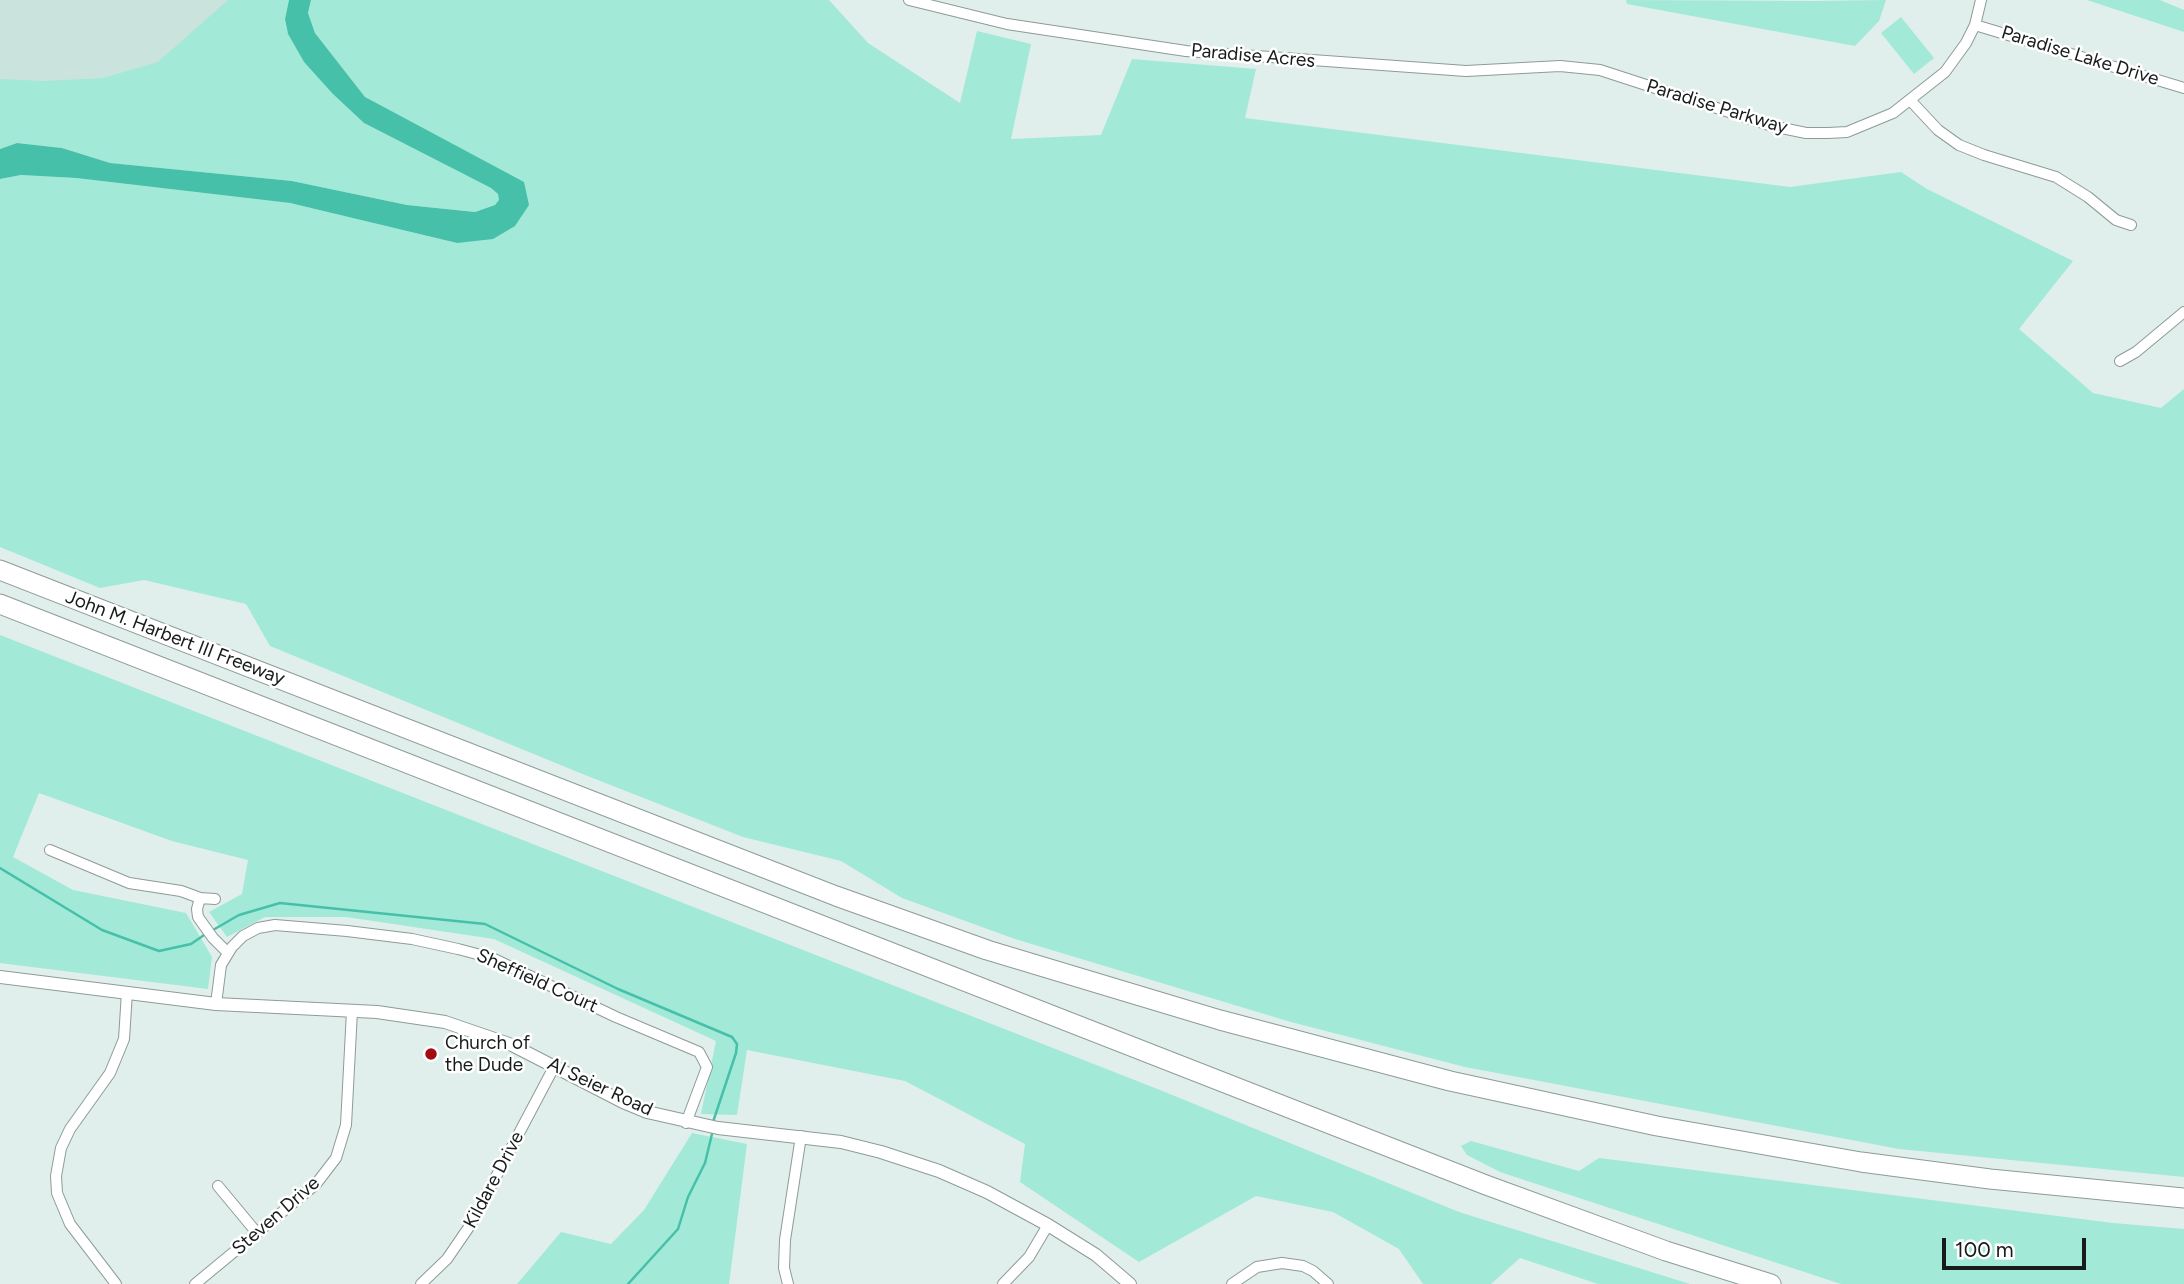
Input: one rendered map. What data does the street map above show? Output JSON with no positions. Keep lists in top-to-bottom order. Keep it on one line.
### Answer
{"streets":{"highway":["John M. Harbert III Freeway"],"street":["Paradise Acres","Paradise Lake Drive","Paradise Parkway","Sheffield Court","Al Seier Road","Kildare Drive","Steven Drive"]},"crossings":[["Paradise Acres","Paradise Parkway"],["Paradise Lake Drive","Paradise Parkway"],["Sheffield Court","Al Seier Road"],["Al Seier Road","Kildare Drive"],["Al Seier Road","Steven Drive"]],"places":["Church of the Dude"],"scale_bar":"100 m"}
